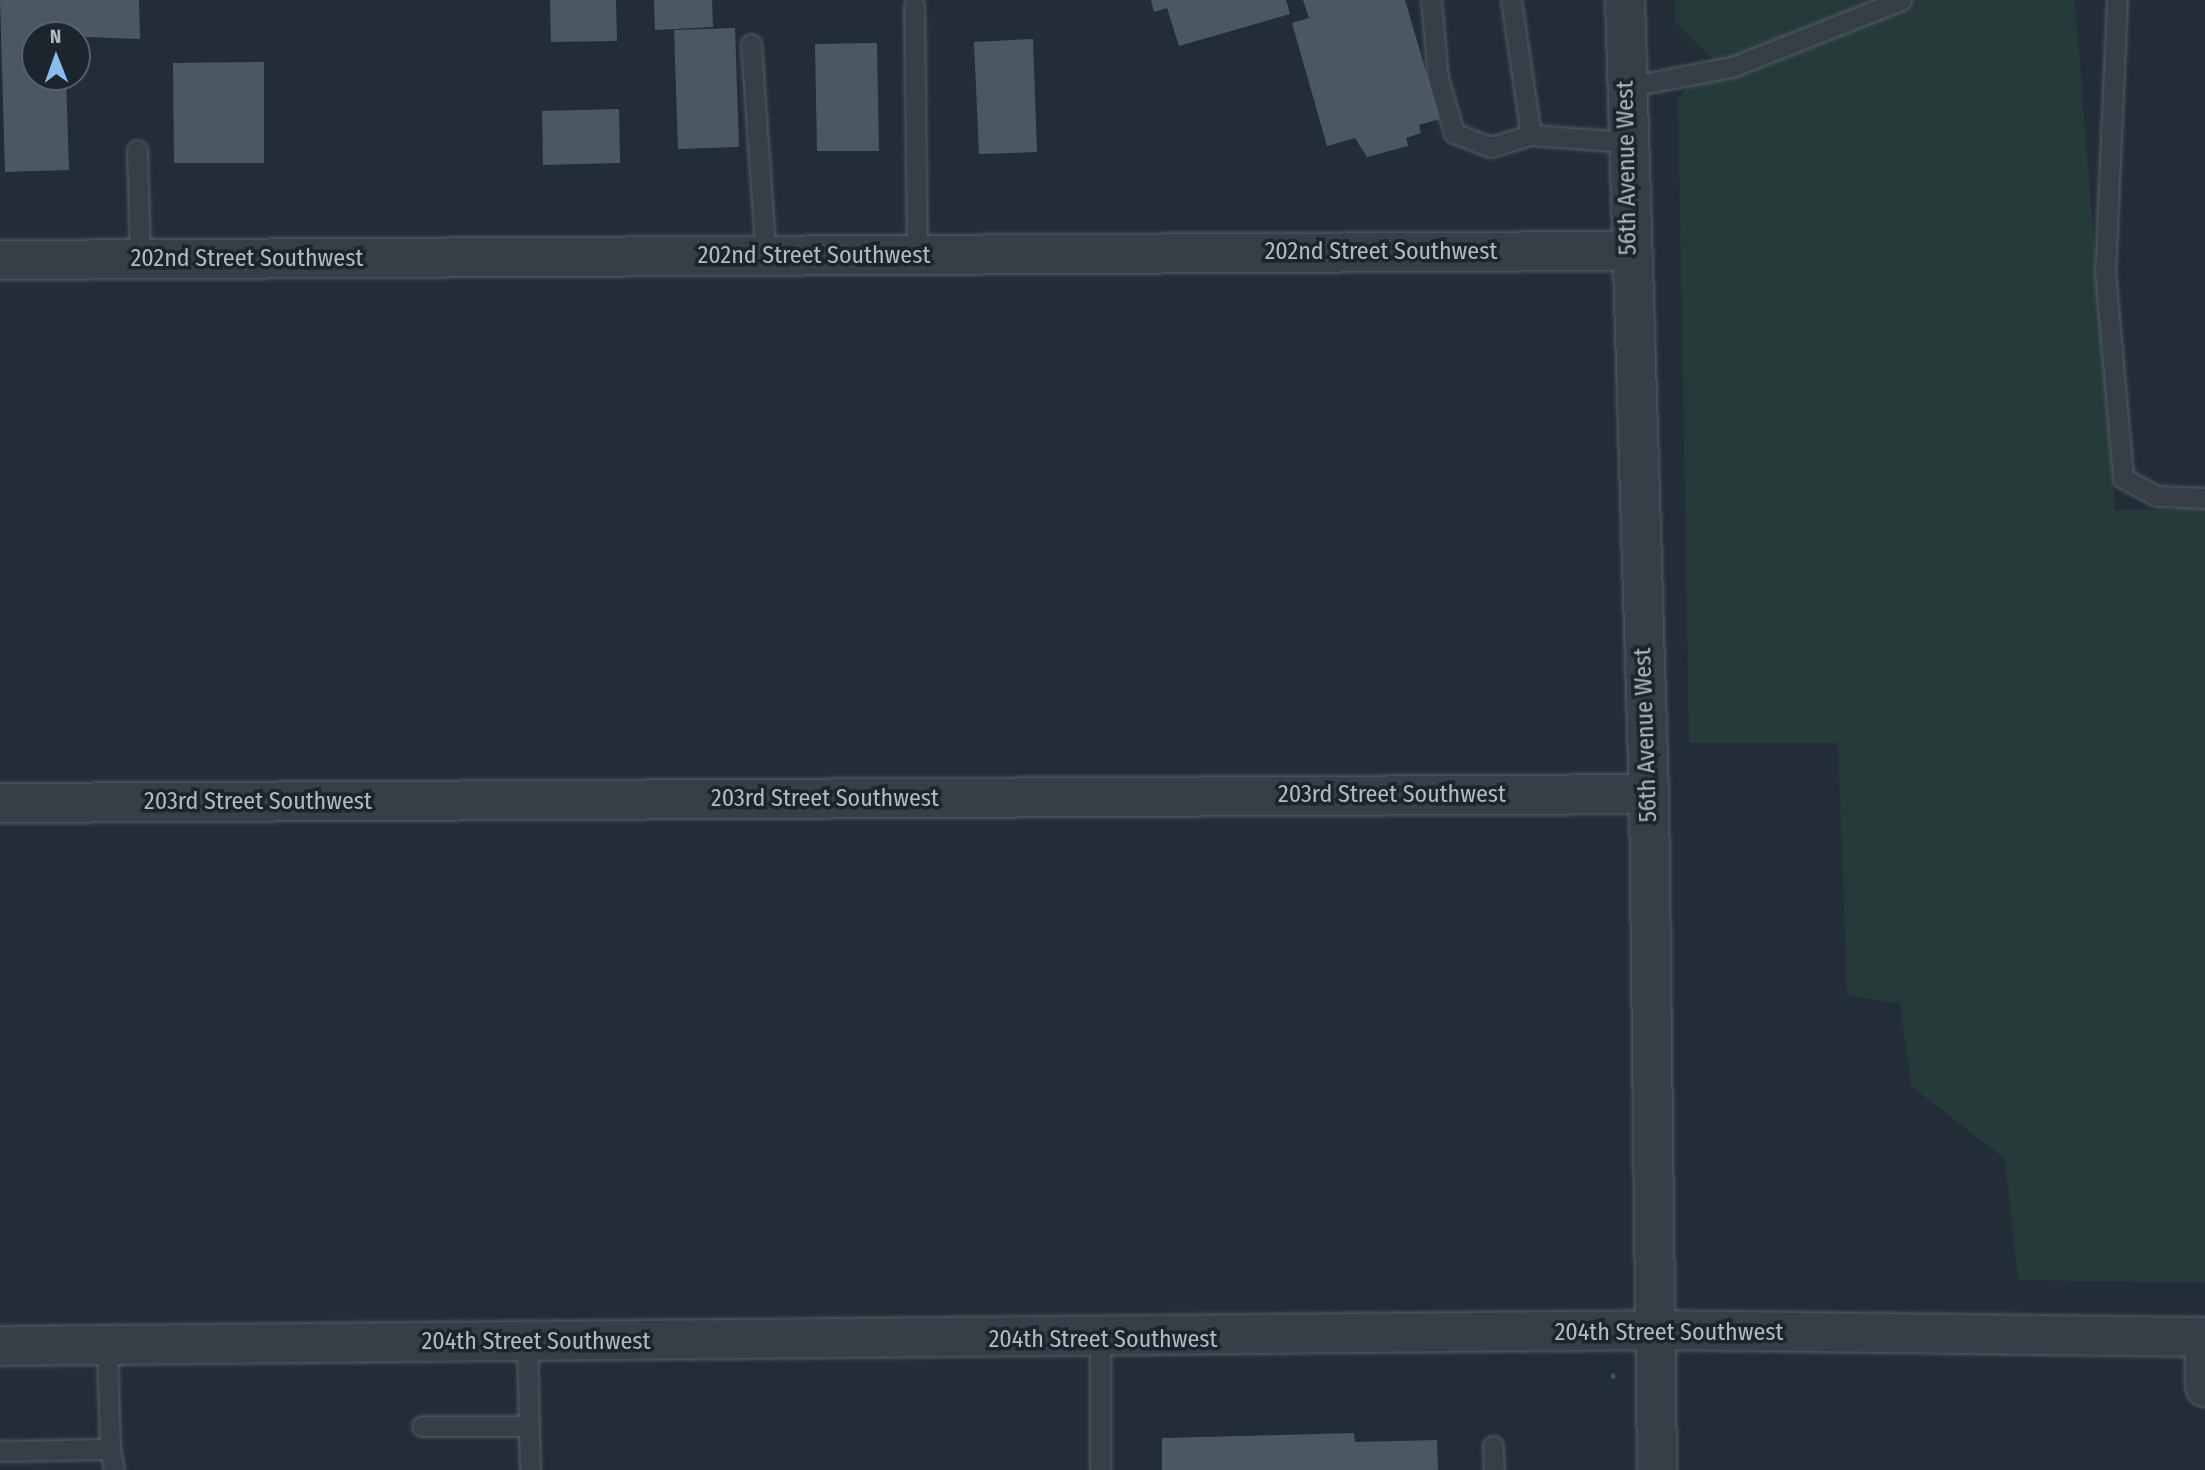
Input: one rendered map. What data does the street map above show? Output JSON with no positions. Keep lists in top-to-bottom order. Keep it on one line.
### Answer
{"streets":{"street":["56th Avenue West","202nd Street Southwest","203rd Street Southwest","204th Street Southwest"]},"crossings":[["56th Avenue West","202nd Street Southwest"],["56th Avenue West","203rd Street Southwest"],["56th Avenue West","204th Street Southwest"]],"north":"top"}
